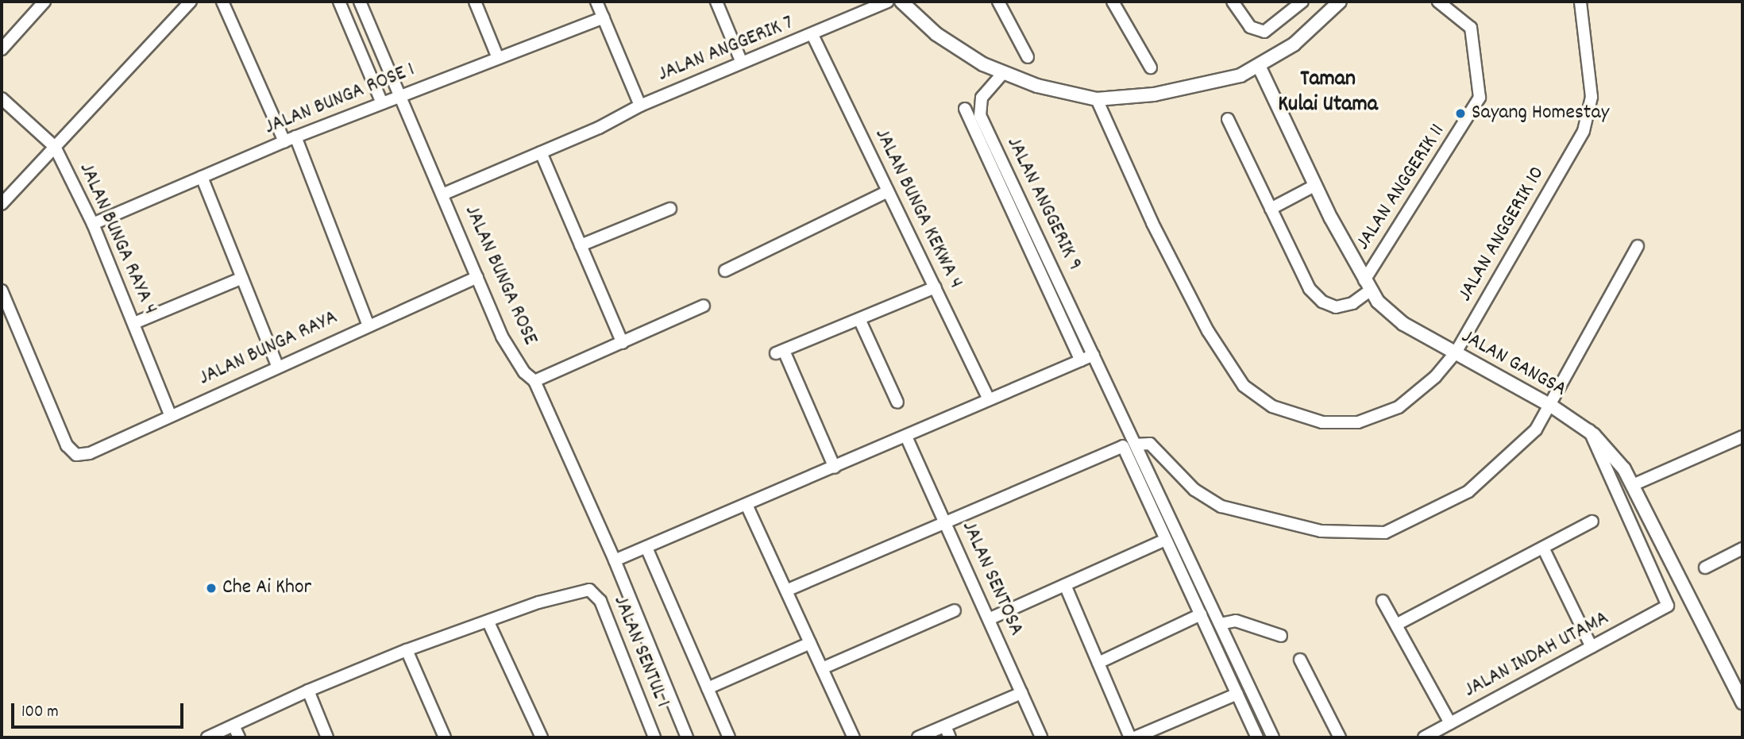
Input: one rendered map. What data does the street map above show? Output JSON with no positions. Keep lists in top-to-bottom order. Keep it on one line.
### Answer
{"streets":{"street":["JALAN ANGGERIK 7","JALAN BUNGA ROSE 1","JALAN ANGGERIK 11","JALAN ANGGERIK 9","JALAN BUNGA KEKWA 4","JALAN ANGGERIK 10","JALAN BUNGA RAYA 4","JALAN BUNGA ROSE","JALAN BUNGA RAYA","JALAN GANGSA","JALAN SENTOSA","JALAN SENTUL 1","JALAN INDAH UTAMA"]},"crossings":[["JALAN ANGGERIK 7","JALAN BUNGA KEKWA 4"],["JALAN ANGGERIK 7","JALAN BUNGA ROSE"],["JALAN BUNGA ROSE 1","JALAN BUNGA RAYA 4"],["JALAN BUNGA ROSE 1","JALAN BUNGA ROSE"],["JALAN ANGGERIK 11","JALAN GANGSA"],["JALAN ANGGERIK 10","JALAN GANGSA"],["JALAN BUNGA RAYA 4","JALAN BUNGA RAYA"],["JALAN BUNGA ROSE","JALAN BUNGA RAYA"],["JALAN GANGSA","JALAN INDAH UTAMA"]],"districts":["Taman Kulai Utama"],"places":["Sayang Homestay","Che Ai Khor"],"scale_bar":"100 m"}
